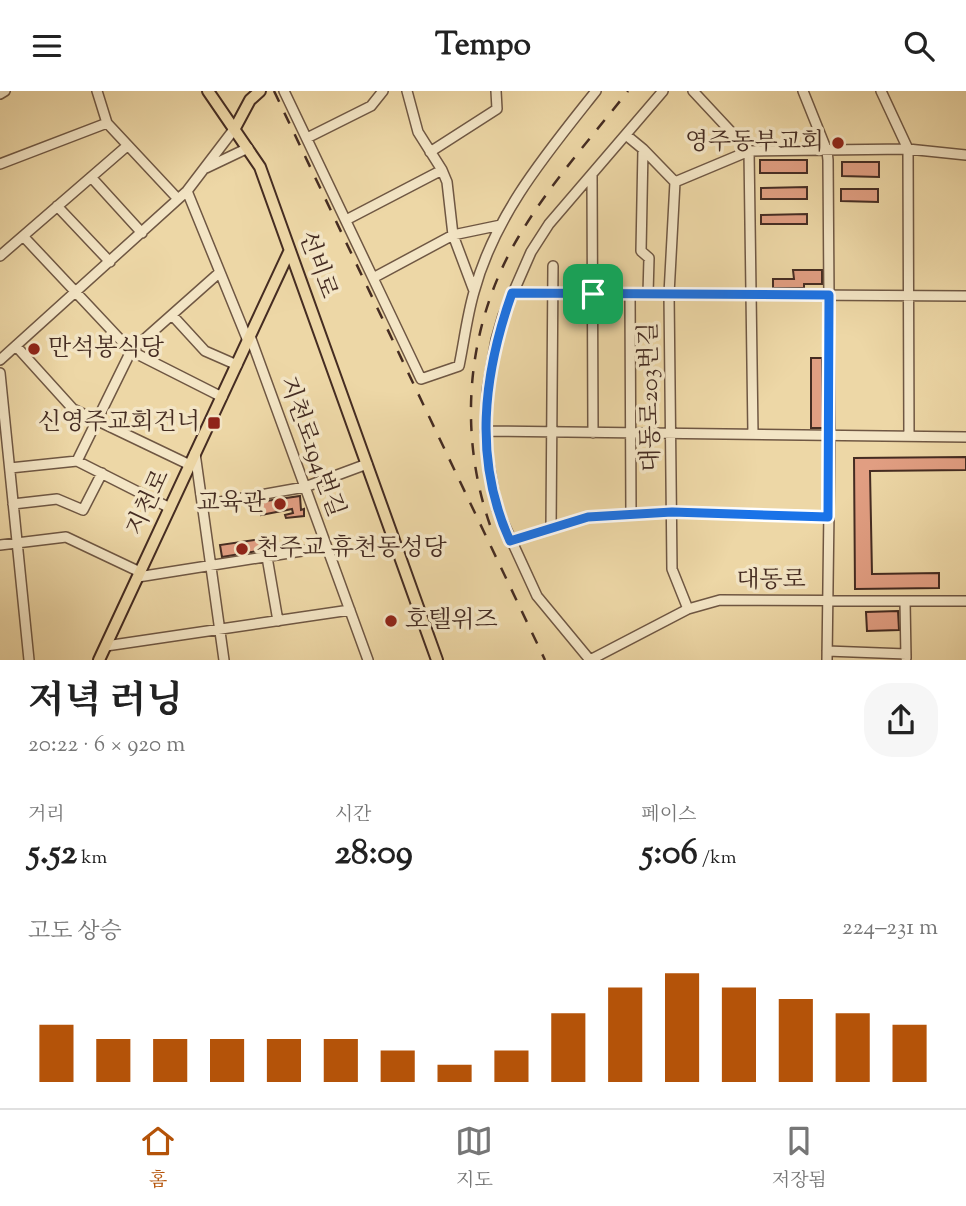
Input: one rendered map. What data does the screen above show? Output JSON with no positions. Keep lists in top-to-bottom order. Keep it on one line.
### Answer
{"streets":{"main road":["선비로","지천로"],"street":["대동로203번길","지천로194번길","대동로"]},"crossings":[["선비로","지천로"],["대동로203번길","대동로"],["지천로194번길","지천로"]],"places":{"other":["영주동부교회","만석봉식당","교육관","천주교 휴천동성당","호텔위즈"],"transit":["신영주교회건너"]},"page":{"header":"Tempo","heading":["저녁 러닝","20:22 · 6 × 920 m"],"stats":[["거리","5.52 km"],["시간","28:09"],["페이스","5:06 /km"]],"chart":["고도 상승","224–231 m"],"tabs":["홈","지도","저장됨"]}}
